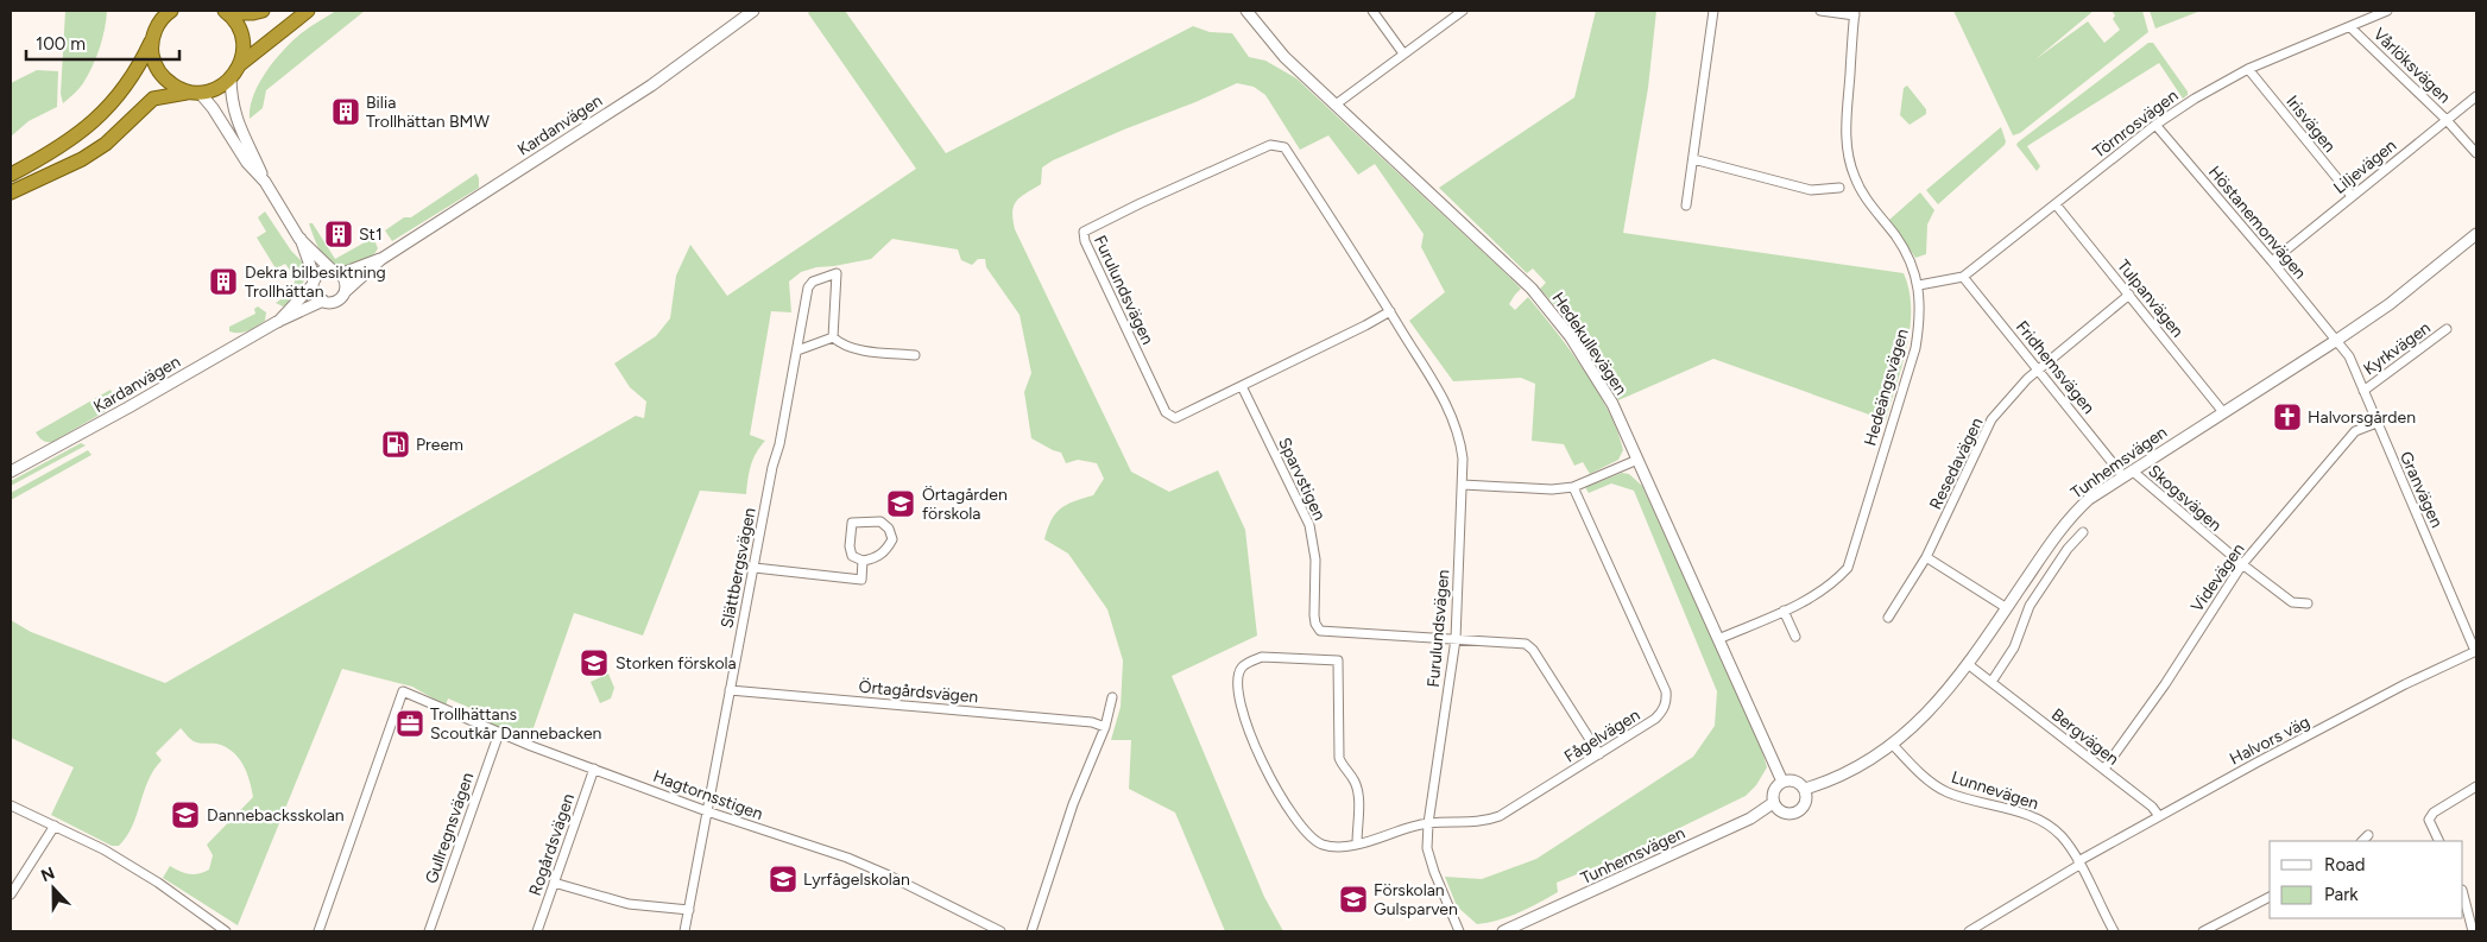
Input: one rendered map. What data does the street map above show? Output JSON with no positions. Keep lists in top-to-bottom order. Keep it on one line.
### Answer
{"streets":{"street":["Vårlöksvägen","Törnrosvägen","Irisvägen","Kardanvägen","Liljevägen","Höstanemonvägen","Furulundsvägen","Tulpanvägen","Hedekullevägen","Kyrkvägen","Fridhemsvägen","Hedeängsvägen","Tunhemsvägen","Resedavägen","Sparvstigen","Granvägen","Skogsvägen","Slättbergsvägen","Videvägen","Örtagårdsvägen","Fågelvägen","Bergvägen","Halvors väg","Lunnevägen","Hagtornsstigen","Gullregnsvägen","Rogårdsvägen"]},"crossings":[["Vårlöksvägen","Törnrosvägen"],["Vårlöksvägen","Liljevägen"],["Törnrosvägen","Irisvägen"],["Törnrosvägen","Höstanemonvägen"],["Törnrosvägen","Tulpanvägen"],["Törnrosvägen","Fridhemsvägen"],["Törnrosvägen","Hedeängsvägen"],["Irisvägen","Liljevägen"],["Liljevägen","Höstanemonvägen"],["Höstanemonvägen","Tunhemsvägen"],["Höstanemonvägen","Granvägen"],["Furulundsvägen","Sparvstigen"],["Furulundsvägen","Fågelvägen"],["Tulpanvägen","Tunhemsvägen"],["Tulpanvägen","Resedavägen"],["Hedekullevägen","Hedeängsvägen"],["Hedekullevägen","Tunhemsvägen"],["Kyrkvägen","Granvägen"],["Fridhemsvägen","Tunhemsvägen"],["Fridhemsvägen","Resedavägen"],["Fridhemsvägen","Skogsvägen"],["Tunhemsvägen","Granvägen"],["Tunhemsvägen","Skogsvägen"],["Tunhemsvägen","Bergvägen"],["Tunhemsvägen","Lunnevägen"],["Granvägen","Videvägen"],["Granvägen","Halvors väg"],["Skogsvägen","Videvägen"],["Slättbergsvägen","Örtagårdsvägen"],["Slättbergsvägen","Hagtornsstigen"],["Videvägen","Bergvägen"],["Bergvägen","Halvors väg"],["Halvors väg","Lunnevägen"],["Hagtornsstigen","Gullregnsvägen"],["Hagtornsstigen","Rogårdsvägen"]],"places":{"building":["Bilia Trollhättan BMW","St1","Dekra bilbesiktning Trollhättan"],"church":["Halvorsgården"],"fuel station":["Preem"],"school or university":["Örtagården förskola","Storken förskola","Dannebacksskolan","Lyrfågelskolan","Förskolan Gulsparven"],"office":["Trollhättans Scoutkår Dannebacken"]},"legend":["Road","Park"],"scale_bar":"100 m","north":"top"}
